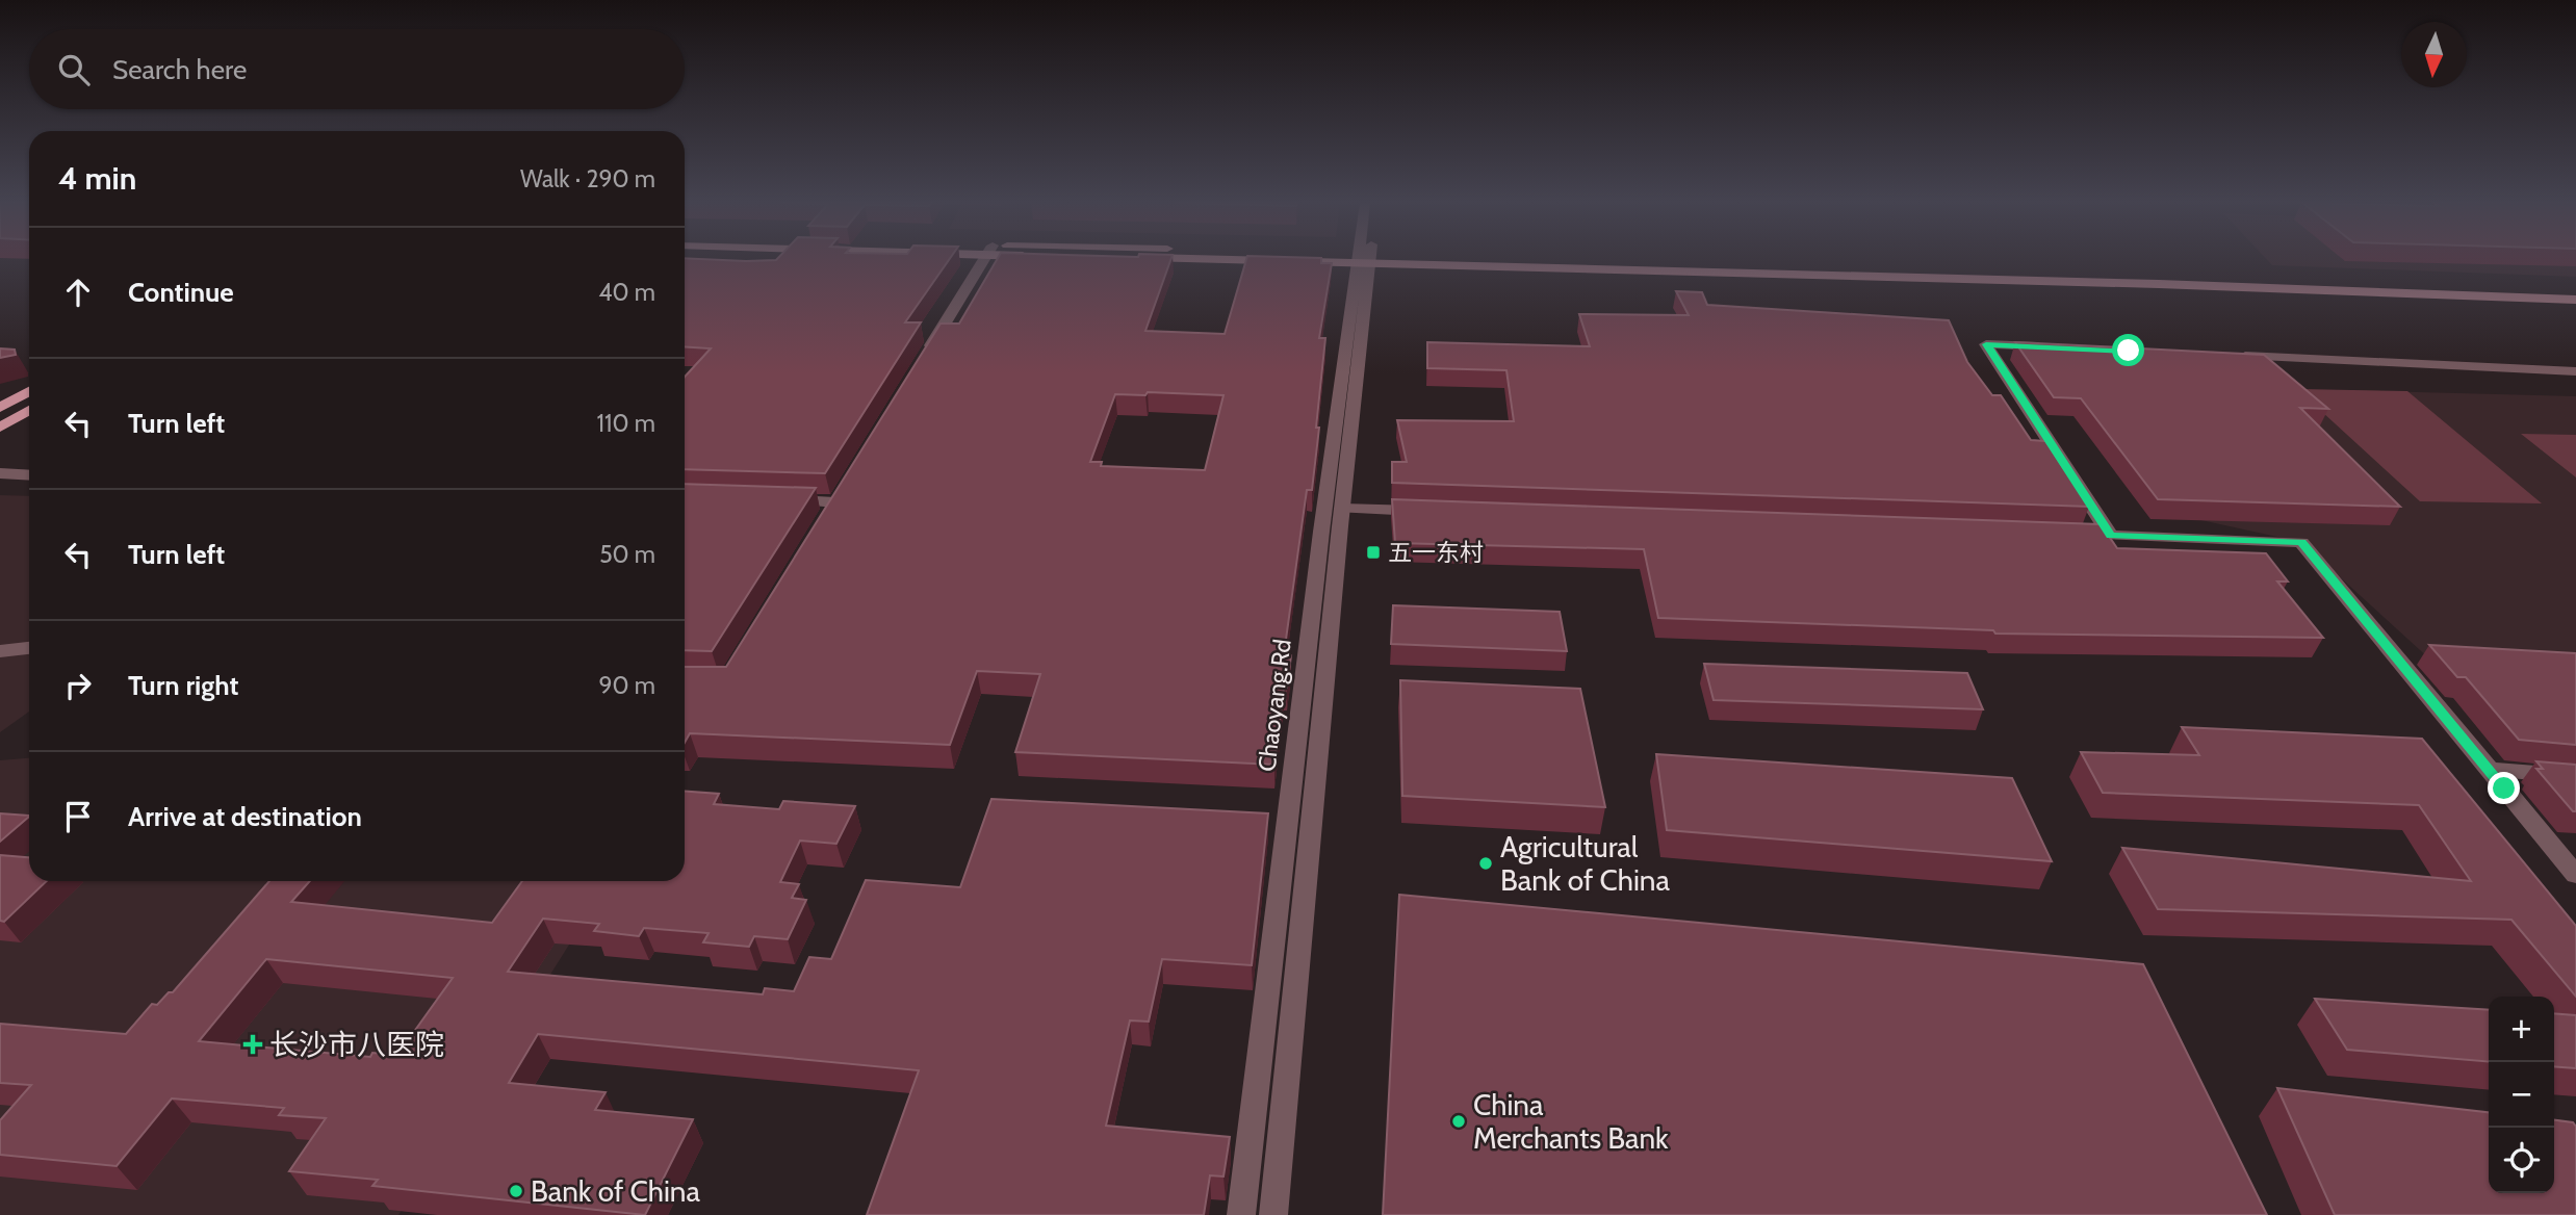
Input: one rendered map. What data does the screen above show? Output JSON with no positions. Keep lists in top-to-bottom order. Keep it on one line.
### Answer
{"streets":{"street":["Chaoyang.Rd"]},"places":{"transit":["五一东村"],"other":["Agricultural Bank of China","China Merchants Bank","Bank of China"],"health":["长沙市八医院"]},"north":"bottom","page":{"search":"Search here","heading":["4 min","Walk · 290 m"],"list":[["Continue","40 m"],["Turn left","110 m"],["Turn left","50 m"],["Turn right","90 m"],"Arrive at destination"],"map_buttons":["+","−"]}}
